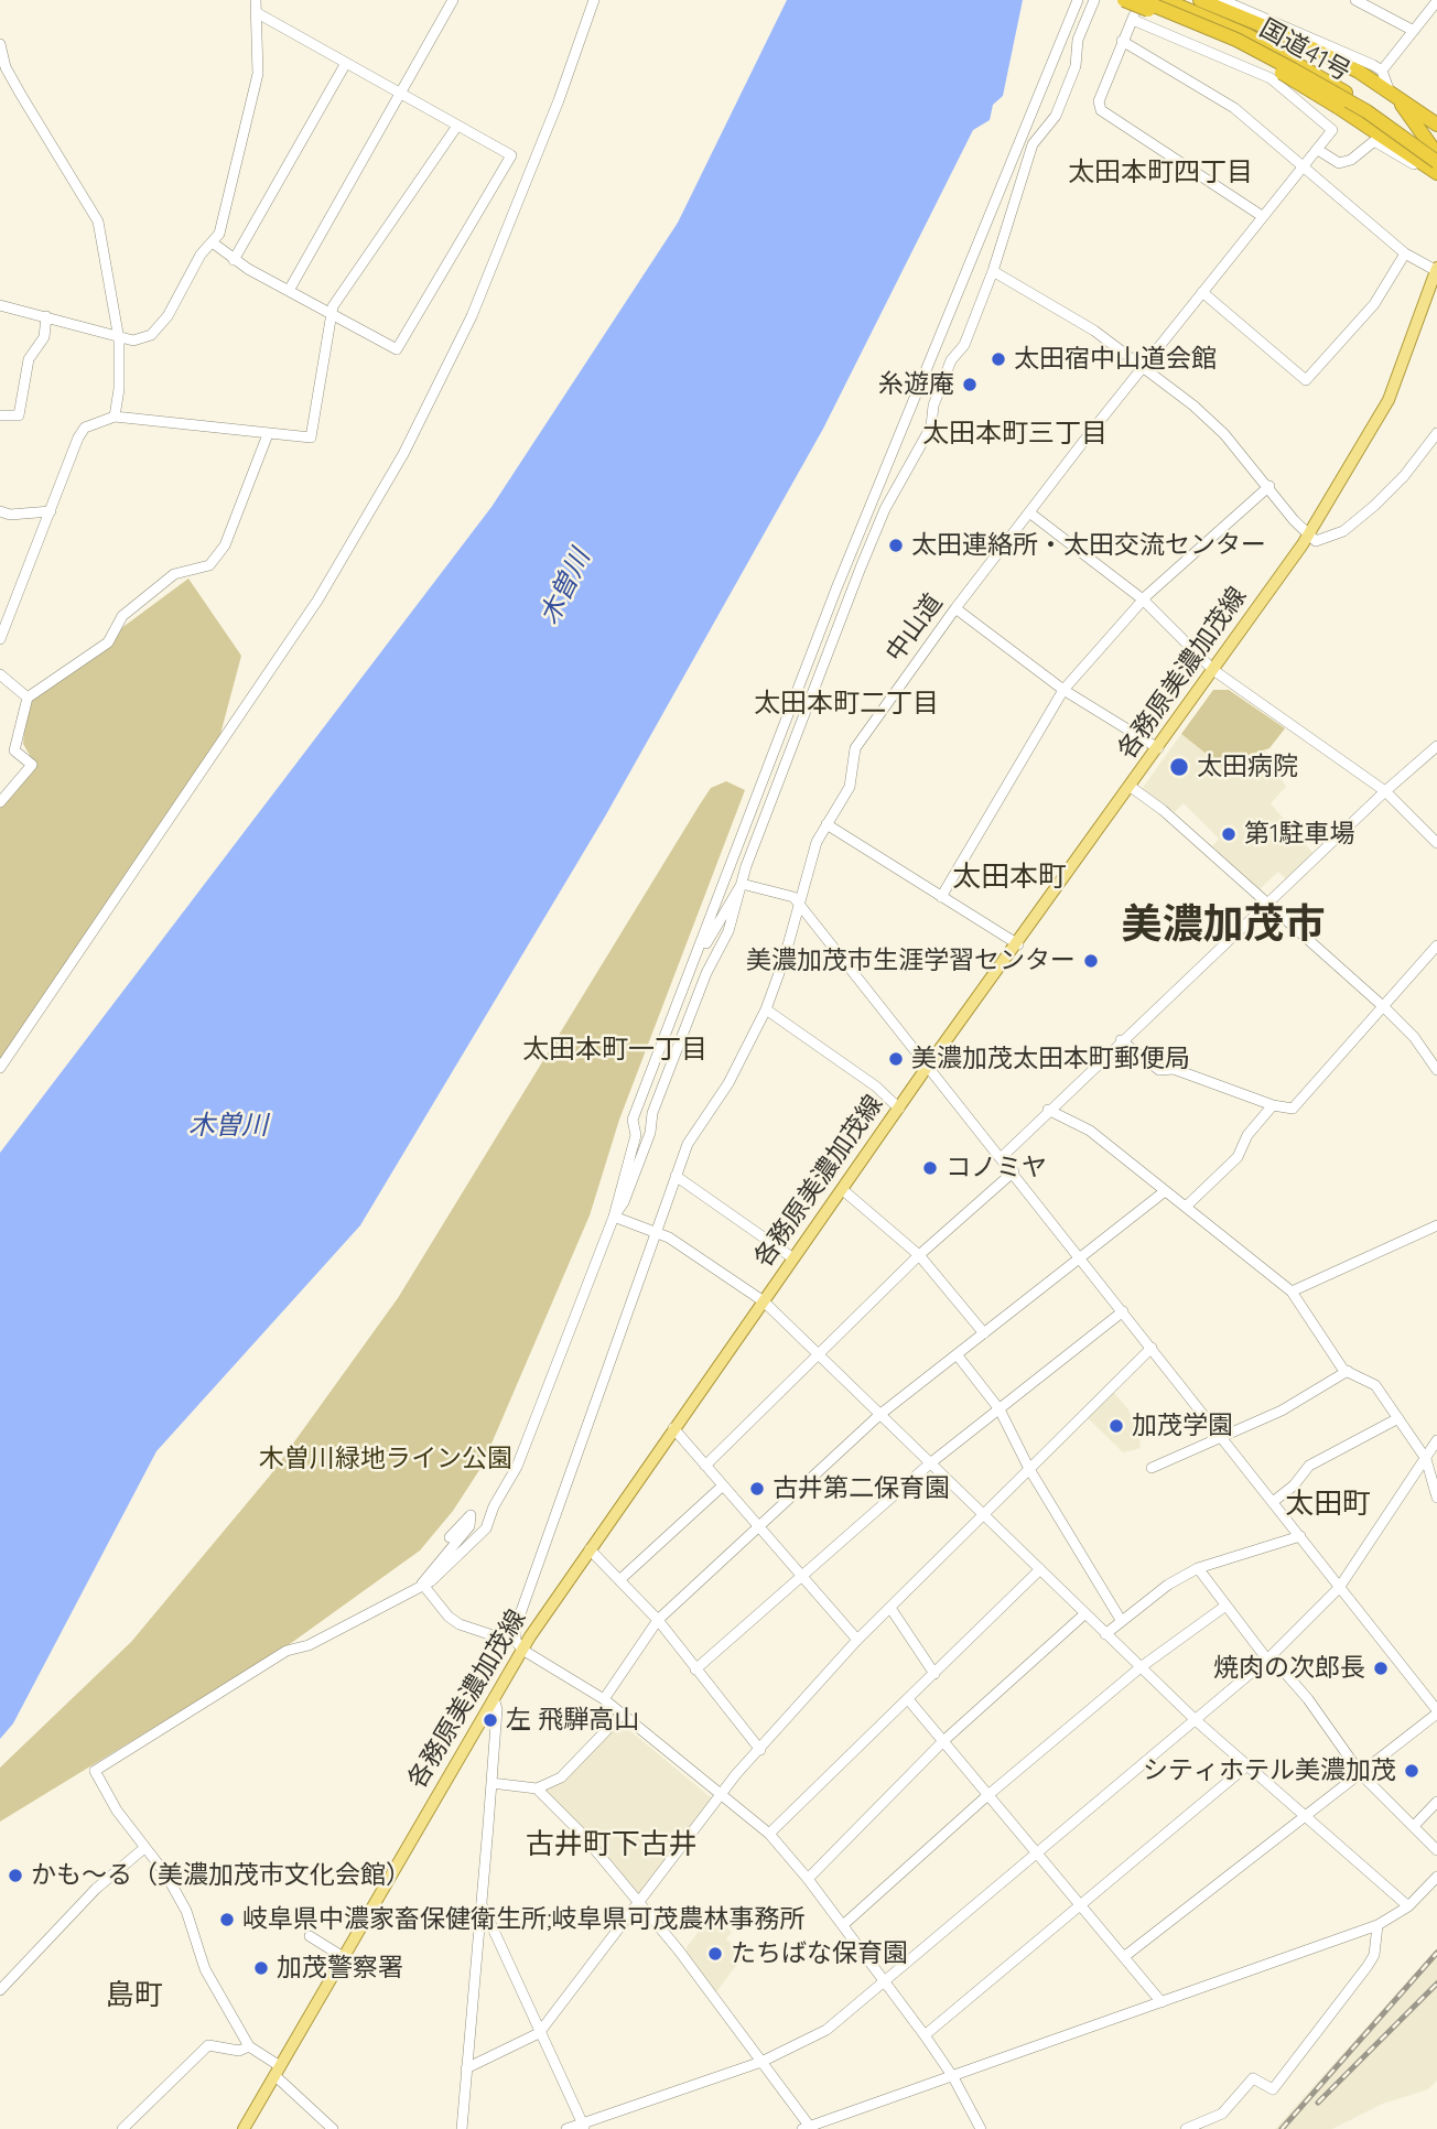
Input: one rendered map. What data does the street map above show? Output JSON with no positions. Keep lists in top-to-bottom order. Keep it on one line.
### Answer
{"streets":{"highway":["国道41号"],"main road":["各務原美濃加茂線"],"street":["中山道"]},"crossings":[["中山道","各務原美濃加茂線"]],"districts":["太田本町四丁目","太田本町三丁目","太田本町二丁目","太田本町","美濃加茂市","太田本町一丁目","太田町","古井町下古井","島町"],"water":["木曽川"],"parks":["木曽川緑地ライン公園"],"places":["太田宿中山道会館","糸遊庵","太田連絡所・太田交流センター","太田病院","第1駐車場","美濃加茂市生涯学習センター","美濃加茂太田本町郵便局","コノミヤ","加茂学園","古井第二保育園","焼肉の次郎長","左 飛騨高山","シティホテル美濃加茂","かも～る（美濃加茂市文化会館）","岐阜県中濃家畜保健衛生所;岐阜県可茂農林事務所","たちばな保育園","加茂警察署"]}
